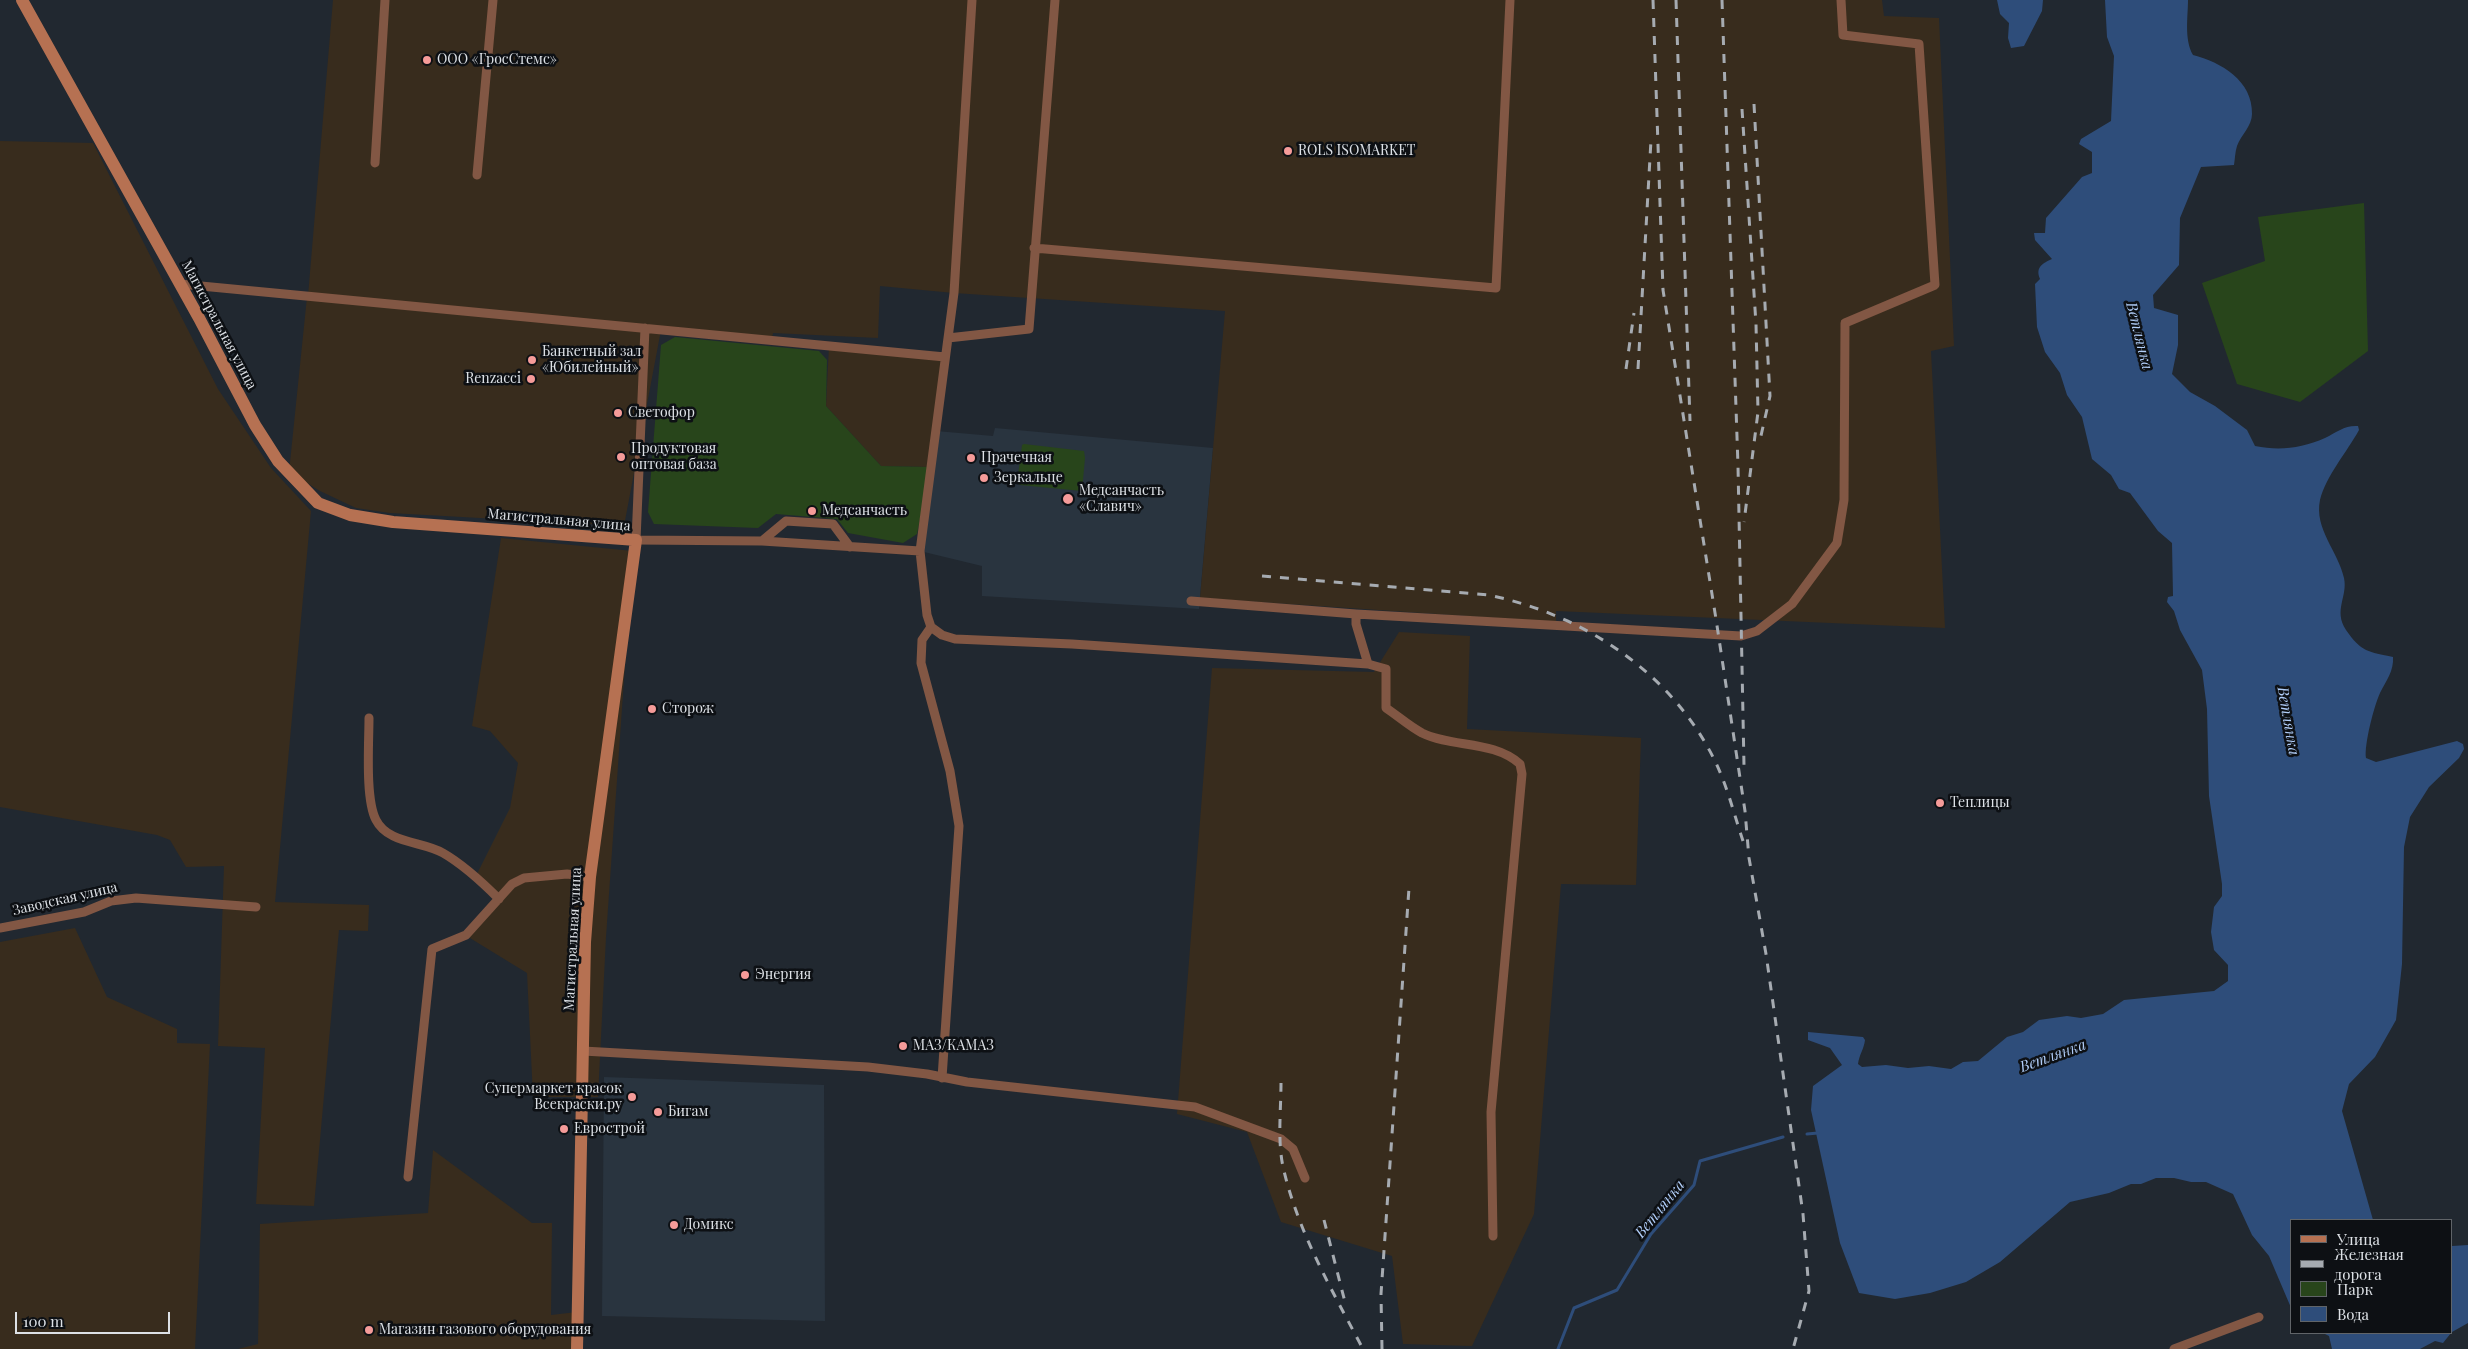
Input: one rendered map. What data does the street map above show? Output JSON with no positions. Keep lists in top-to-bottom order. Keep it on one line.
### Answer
{"streets":{"main road":["Магистральная улица"],"street":["Заводская улица"]},"water":["Ветлянка"],"places":["ООО «ГросСтемс»","ROLS ISOMARKET","Банкетный зал «Юбилейный»","Renzacci","Светофор","Продуктовая оптовая база","Прачечная","Зеркальце","Медсанчасть «Славич»","Медсанчасть","Сторож","Теплицы","Энергия","МАЗ/КАМАЗ","Супермаркет красок Всекраски.ру","Бигам","Еврострой","Домикс","Магазин газового оборудования"],"legend":["Улица","Железная дорога","Парк","Вода"],"scale_bar":"100 m"}
